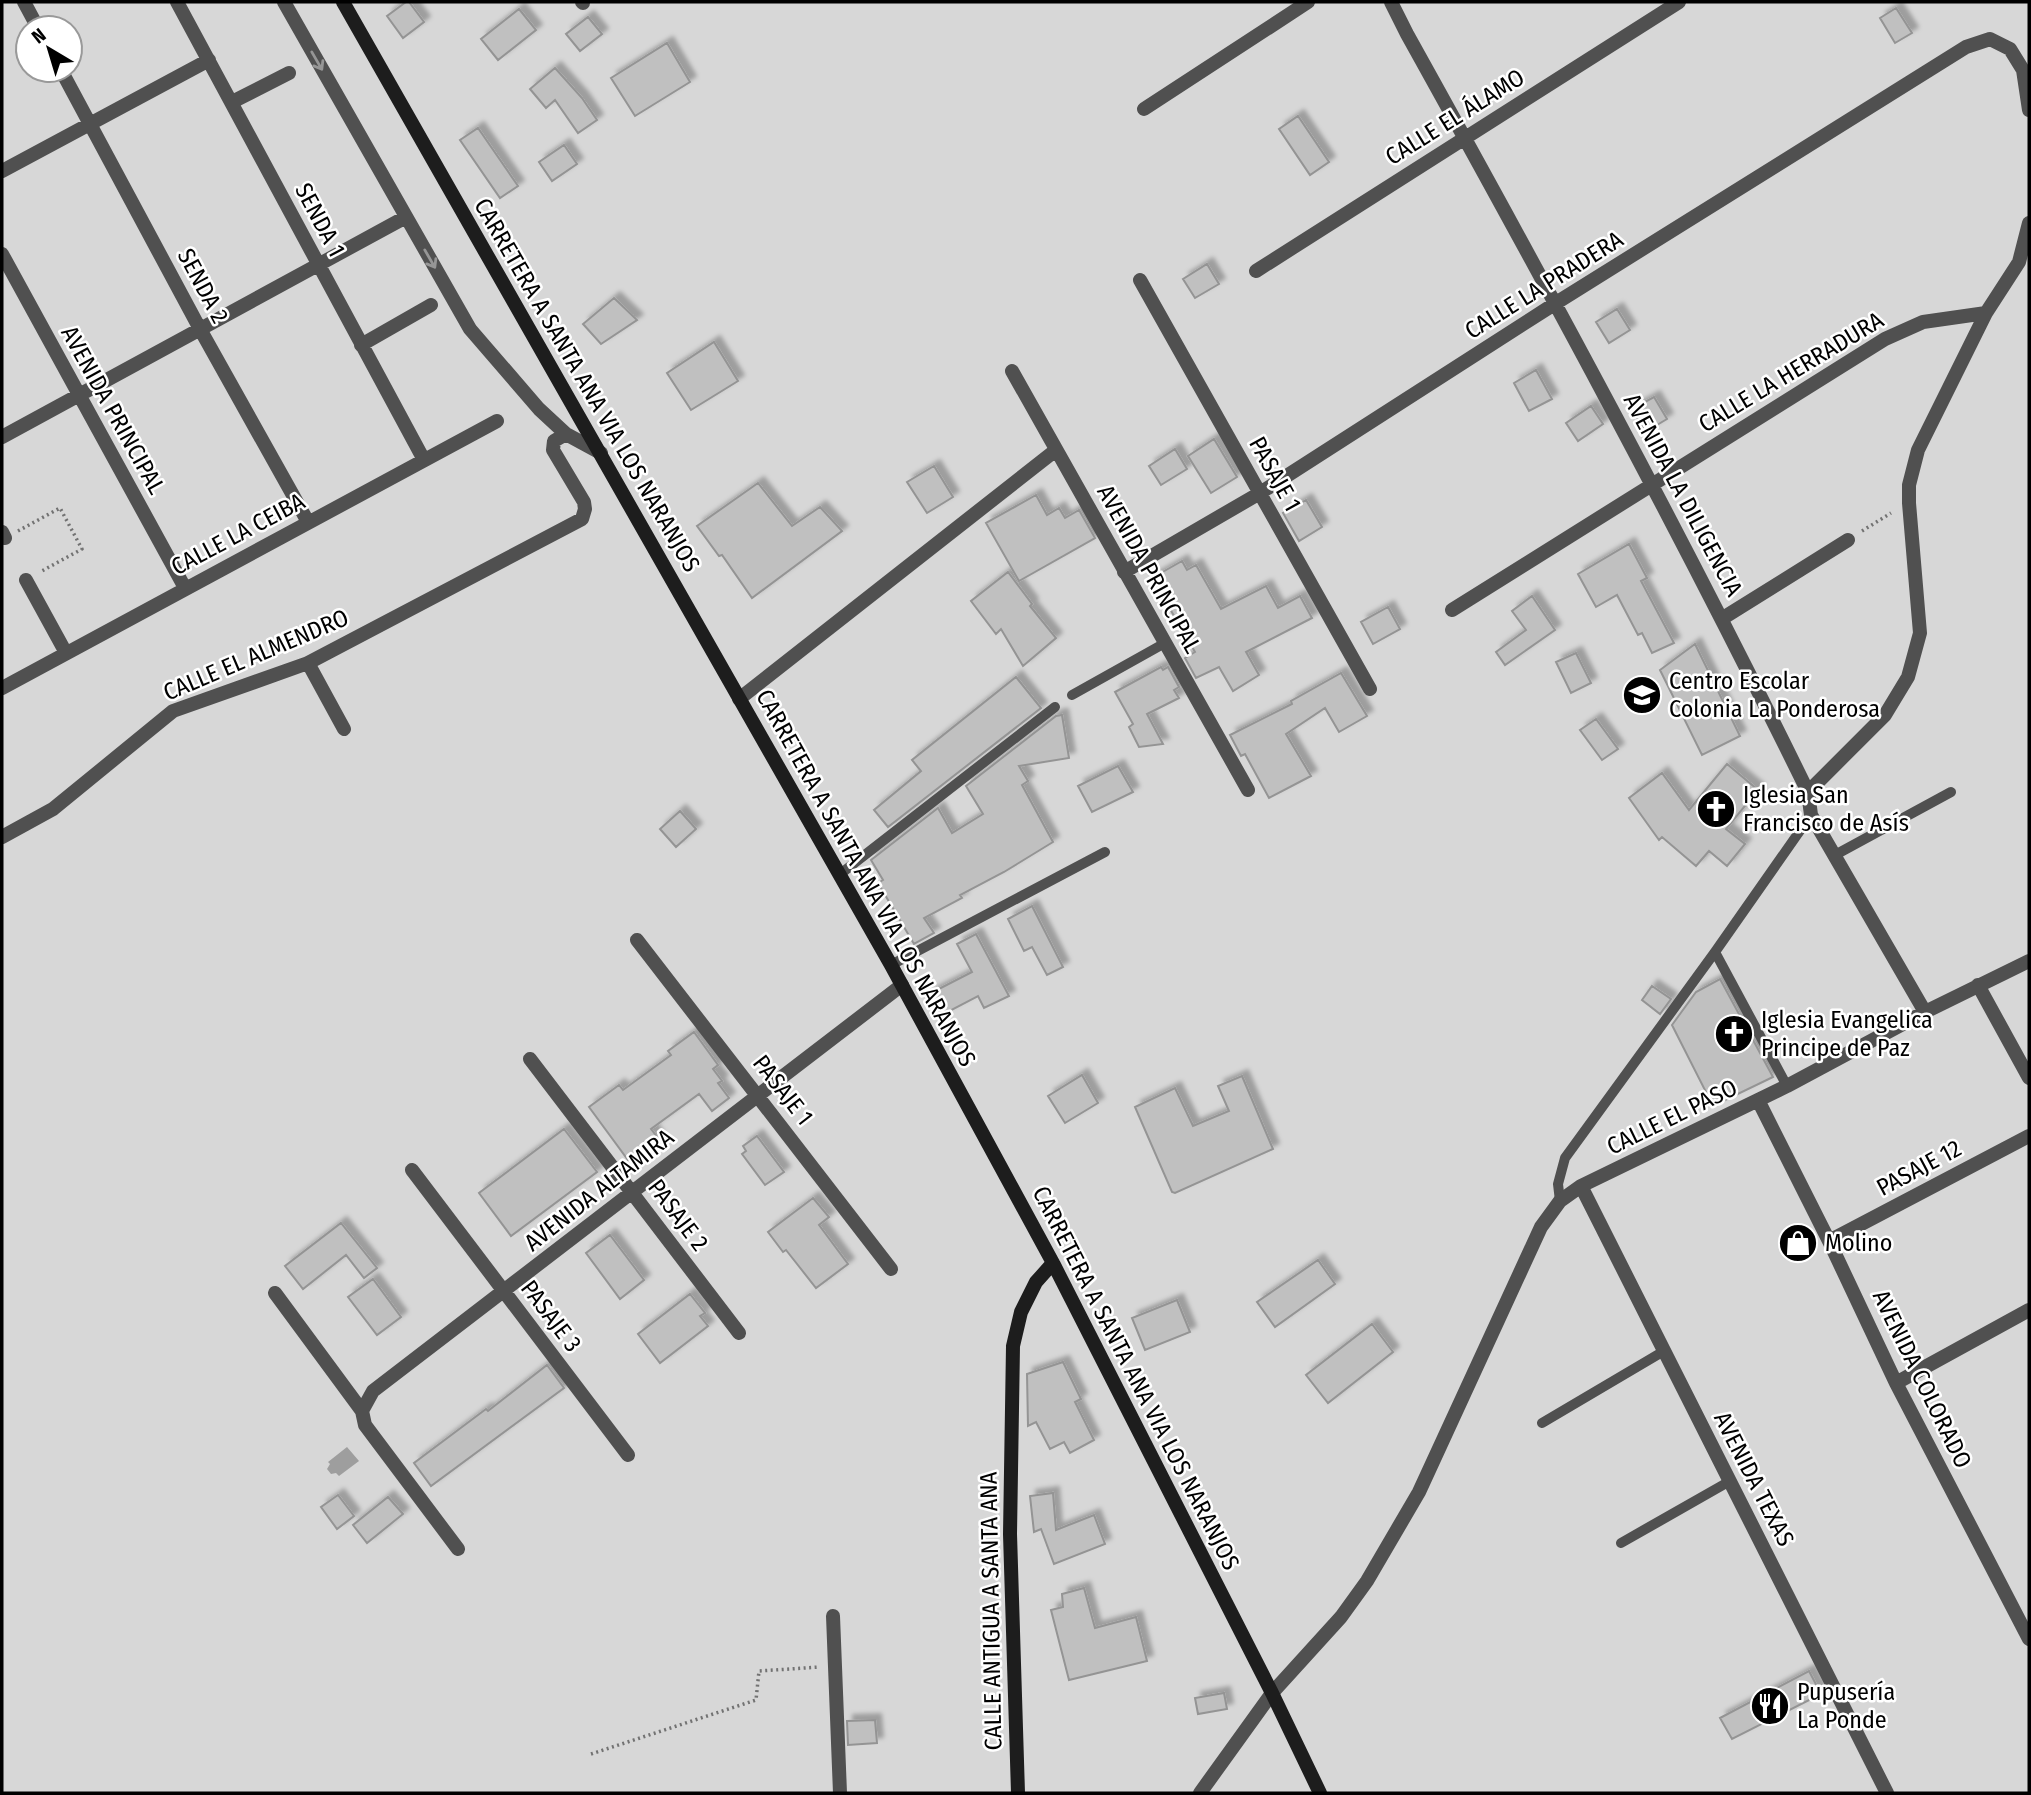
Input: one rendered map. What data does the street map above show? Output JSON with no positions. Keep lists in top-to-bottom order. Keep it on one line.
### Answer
{"streets":{"main road":["CARRETERA A SANTA ANA VIA LOS NARANJOS","CALLE ANTIGUA A SANTA ANA"],"street":["CALLE EL ÁLAMO","SENDA 1","CALLE LA PRADERA","SENDA 2","CALLE LA HERRADURA","AVENIDA PRINCIPAL","PASAJE 1","AVENIDA LA DILIGENCIA","CALLE LA CEIBA","CALLE EL ALMENDRO","CALLE EL PASO","PASAJE 12","AVENIDA ALTAMIRA","PASAJE 2","PASAJE 3","AVENIDA COLORADO","AVENIDA TEXAS"]},"crossings":[["CALLE EL ÁLAMO","AVENIDA LA DILIGENCIA"],["SENDA 1","CALLE LA CEIBA"],["CALLE LA PRADERA","AVENIDA PRINCIPAL"],["CALLE LA PRADERA","PASAJE 1"],["CALLE LA PRADERA","AVENIDA LA DILIGENCIA"],["SENDA 2","CALLE LA CEIBA"],["CALLE LA HERRADURA","AVENIDA LA DILIGENCIA"],["CARRETERA A SANTA ANA VIA LOS NARANJOS","CALLE EL PASO"],["CARRETERA A SANTA ANA VIA LOS NARANJOS","AVENIDA ALTAMIRA"],["CARRETERA A SANTA ANA VIA LOS NARANJOS","CALLE ANTIGUA A SANTA ANA"],["AVENIDA PRINCIPAL","CALLE LA CEIBA"],["PASAJE 1","AVENIDA ALTAMIRA"],["AVENIDA LA DILIGENCIA","CALLE EL PASO"],["CALLE EL PASO","AVENIDA COLORADO"],["CALLE EL PASO","AVENIDA TEXAS"],["PASAJE 12","AVENIDA COLORADO"],["AVENIDA ALTAMIRA","PASAJE 2"],["AVENIDA ALTAMIRA","PASAJE 3"]],"places":{"school or university":["Centro Escolar Colonia La Ponderosa"],"church":["Iglesia San Francisco de Asís","Iglesia Evangelica Principe de Paz"],"shop":["Molino"],"restaurant":["Pupusería La Ponde"]},"north":"top left"}
